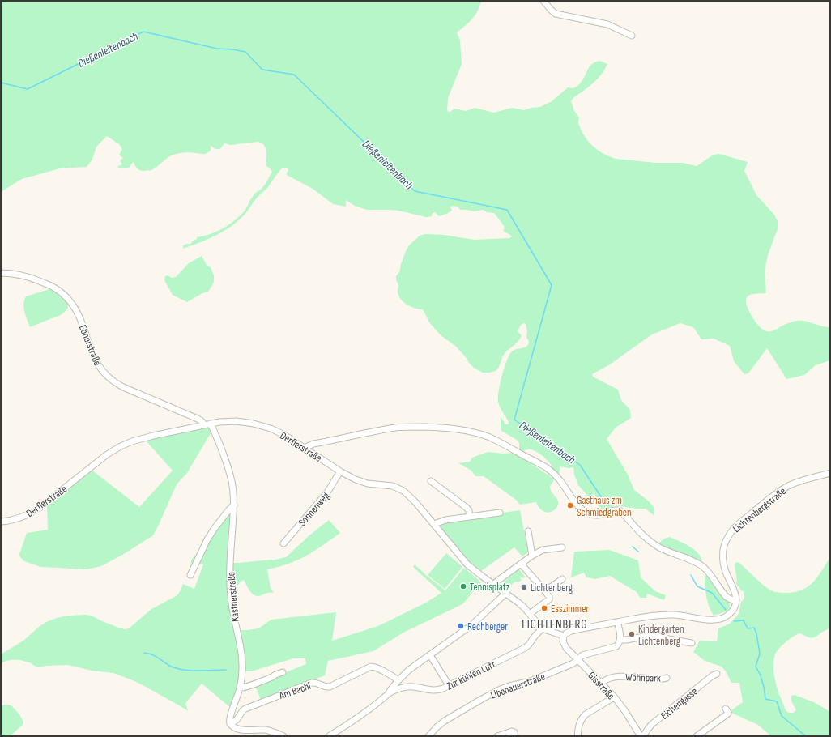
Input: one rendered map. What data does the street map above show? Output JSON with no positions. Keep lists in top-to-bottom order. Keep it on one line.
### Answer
{"streets":{"street":["Ebnerstraße","Derflerstraße","Sonnenweg","Lichtenbergstraße","Kastnerstraße","Zur kühlen Luft","Wohnpark","Libenauerstraße","Gisstraße","Am Bachl","Eichengasse"]},"crossings":[["Ebnerstraße","Derflerstraße"],["Derflerstraße","Sonnenweg"],["Derflerstraße","Kastnerstraße"],["Derflerstraße","Zur kühlen Luft"],["Kastnerstraße","Am Bachl"],["Wohnpark","Gisstraße"],["Libenauerstraße","Gisstraße"]],"districts":["LICHTENBERG"],"water":["Dießenleitenbach"],"places":["Gasthaus zm Schmiedgraben","Tennisplatz","Lichtenberg","Esszimmer","Rechberger","Kindergarten Lichtenberg"]}
